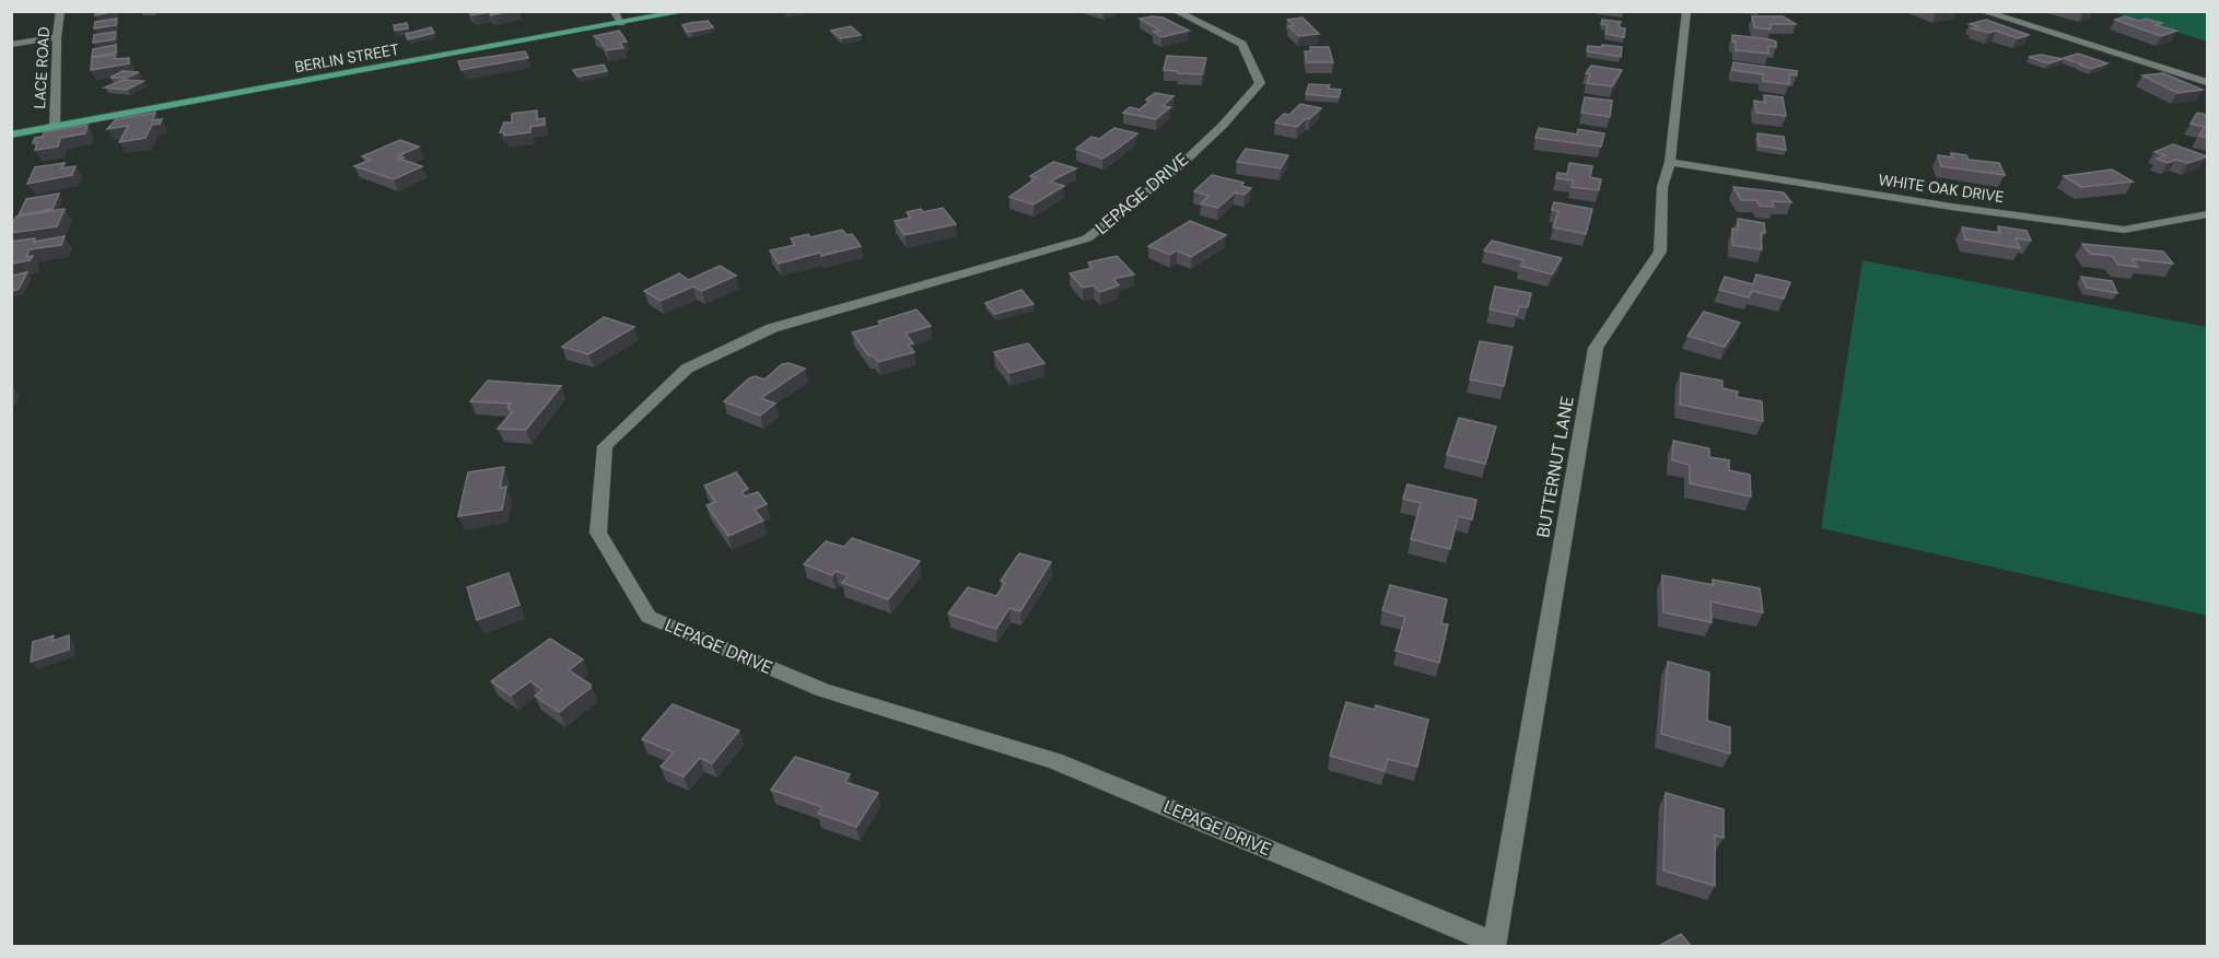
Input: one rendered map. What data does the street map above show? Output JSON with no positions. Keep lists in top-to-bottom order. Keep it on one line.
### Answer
{"streets":{"main road":["BERLIN STREET"],"street":["LACE ROAD","WHITE OAK DRIVE","LEPAGE DRIVE","BUTTERNUT LANE"]},"crossings":[["BERLIN STREET","LACE ROAD"],["WHITE OAK DRIVE","BUTTERNUT LANE"],["LEPAGE DRIVE","BUTTERNUT LANE"]]}
